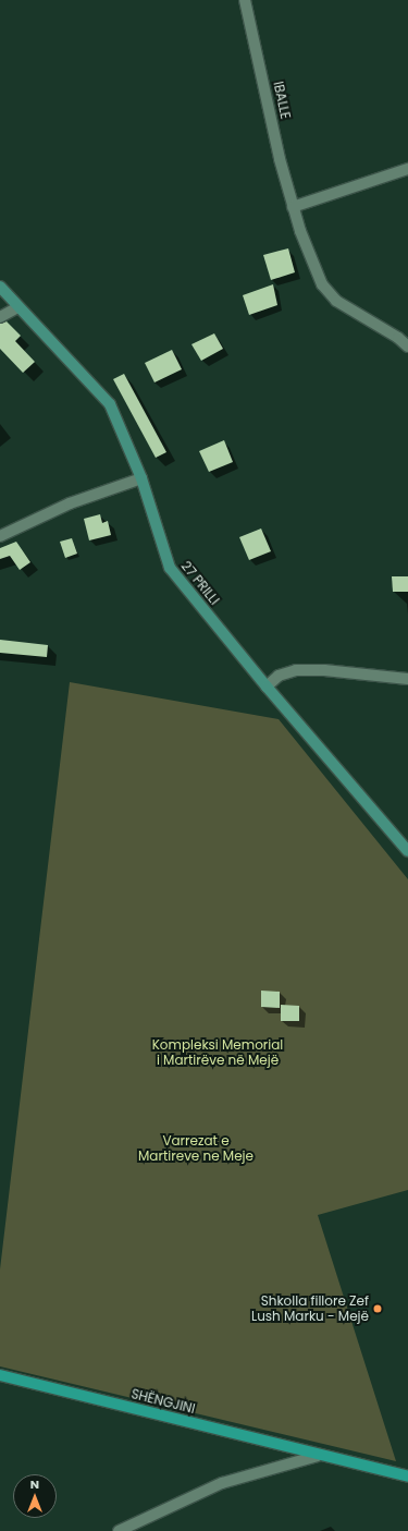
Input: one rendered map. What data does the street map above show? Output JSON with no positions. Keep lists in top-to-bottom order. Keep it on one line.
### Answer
{"streets":{"main road":["SHËNGJINI"],"street":["IBALLE","27 PRILLI"]},"parks":["Kompleksi Memorial i Martirëve në Mejë","Varrezat e Martireve ne Meje"],"places":["Shkolla fillore Zef Lush Marku - Mejë"],"north":"top"}
